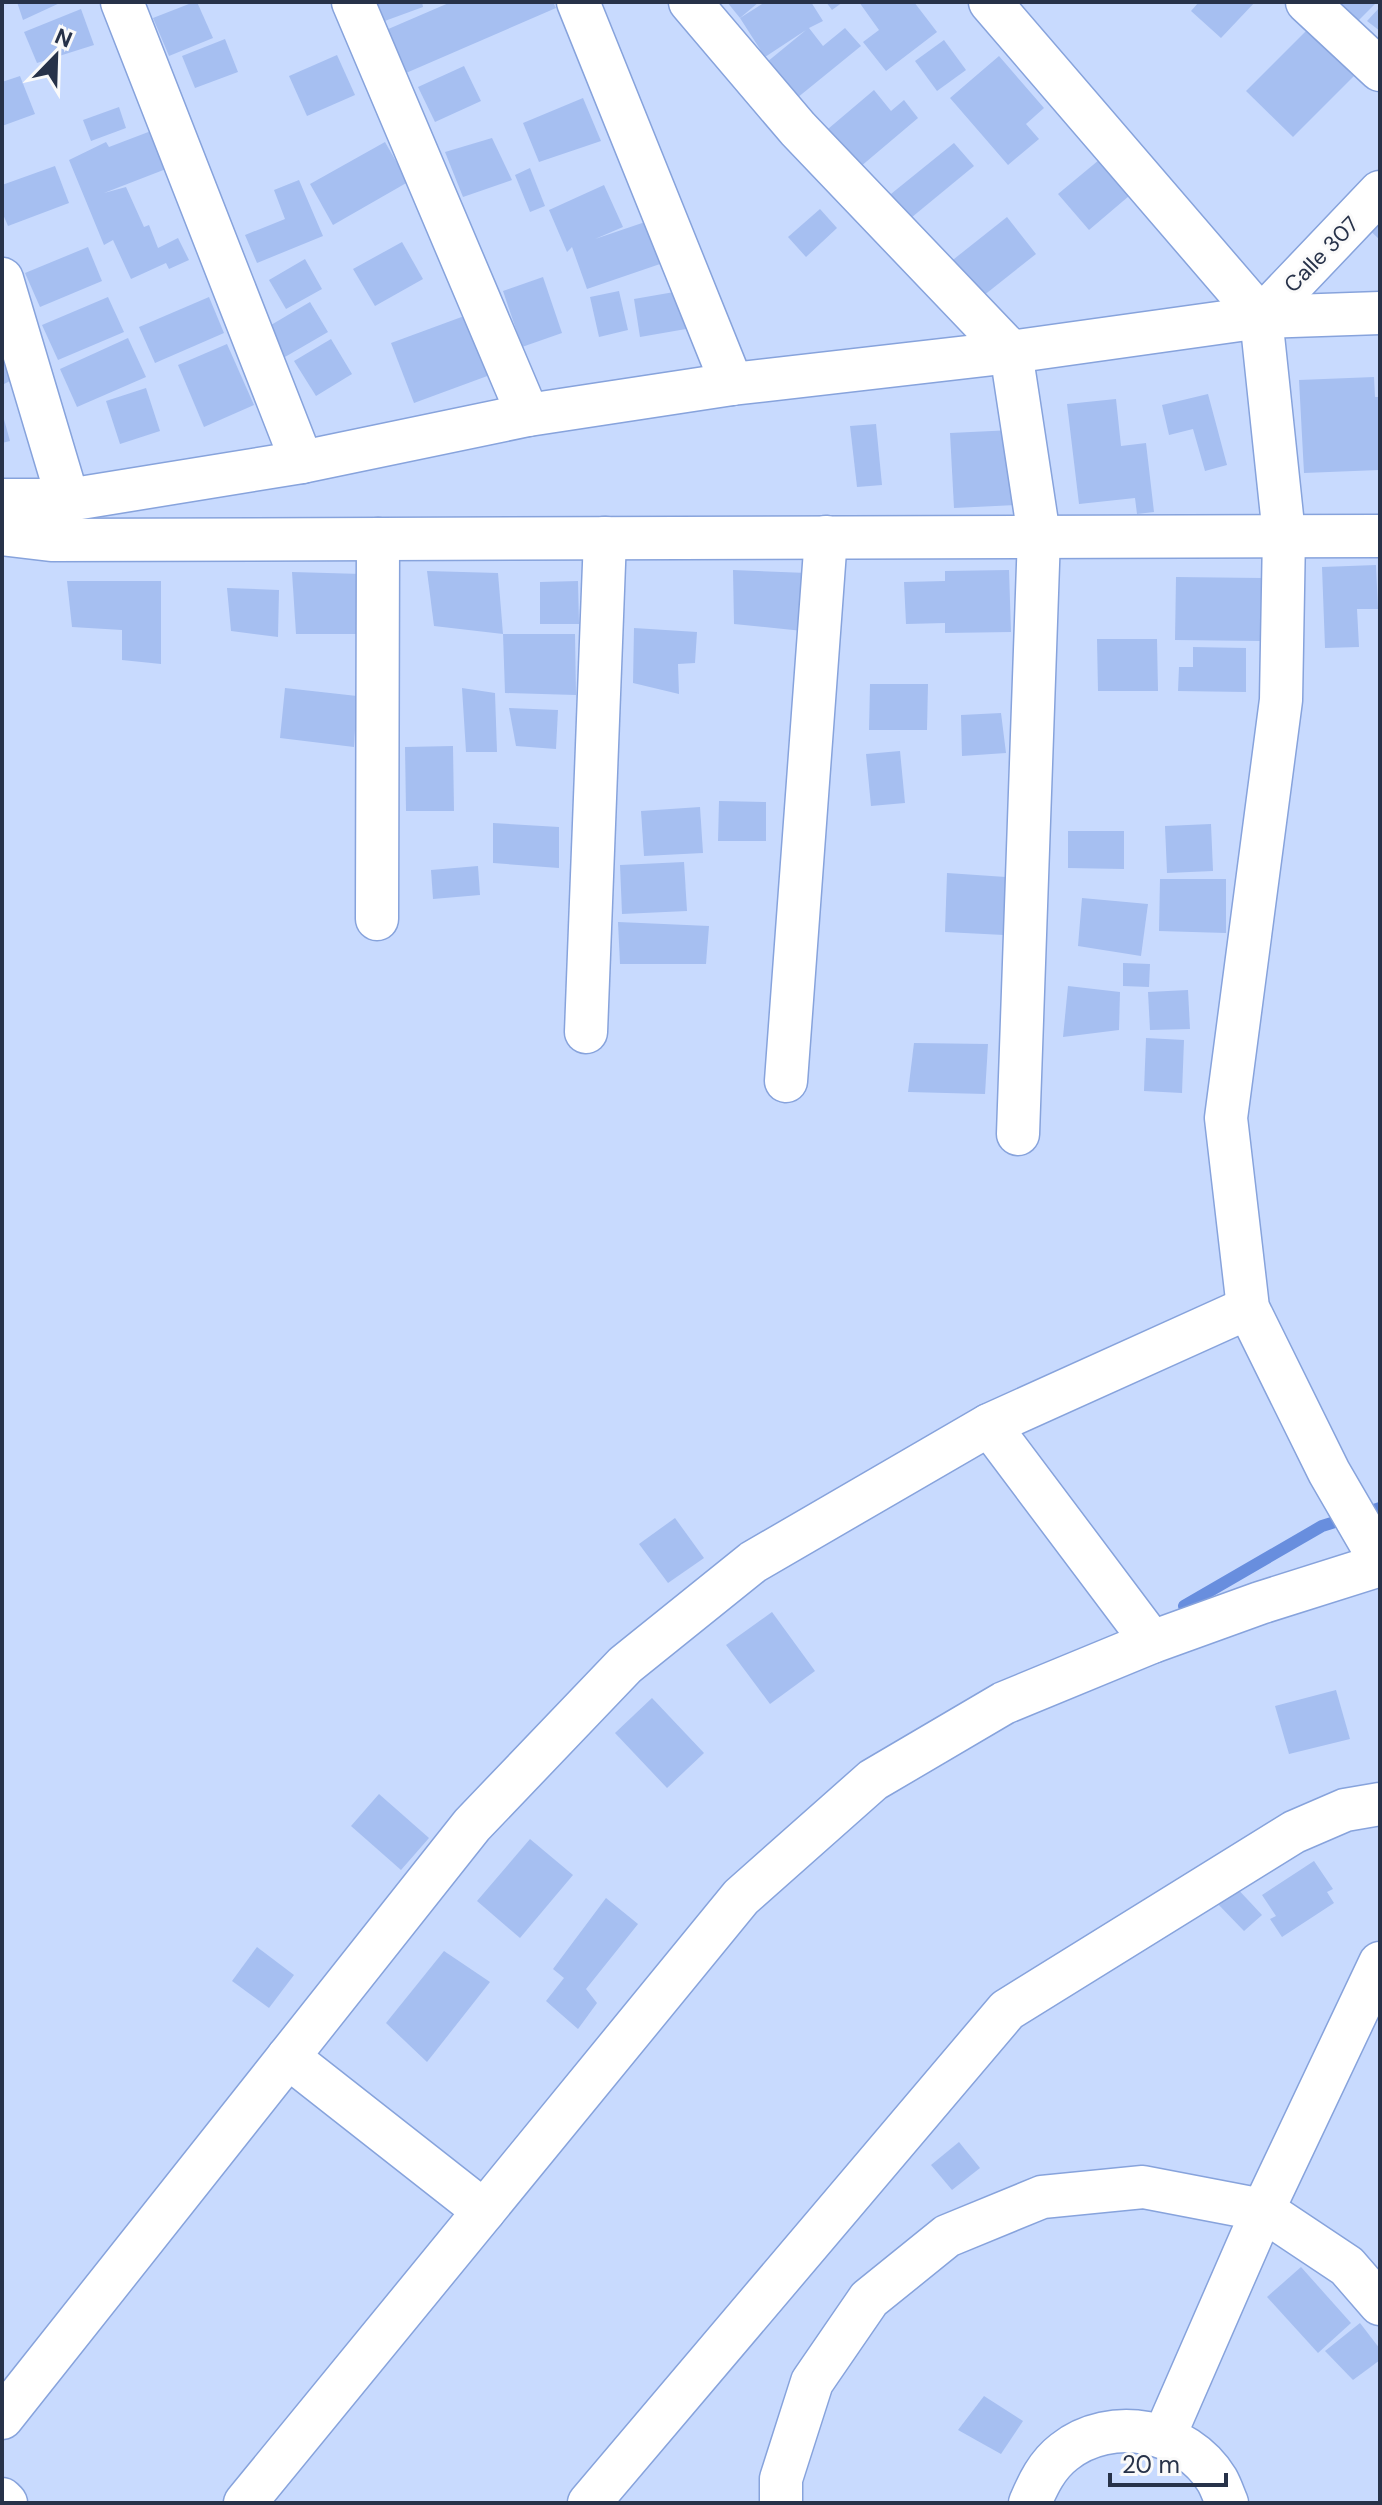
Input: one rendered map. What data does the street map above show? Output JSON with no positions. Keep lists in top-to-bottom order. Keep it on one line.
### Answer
{"streets":{"street":["Calle 307"]},"scale_bar":"20 m","north":"top right"}
